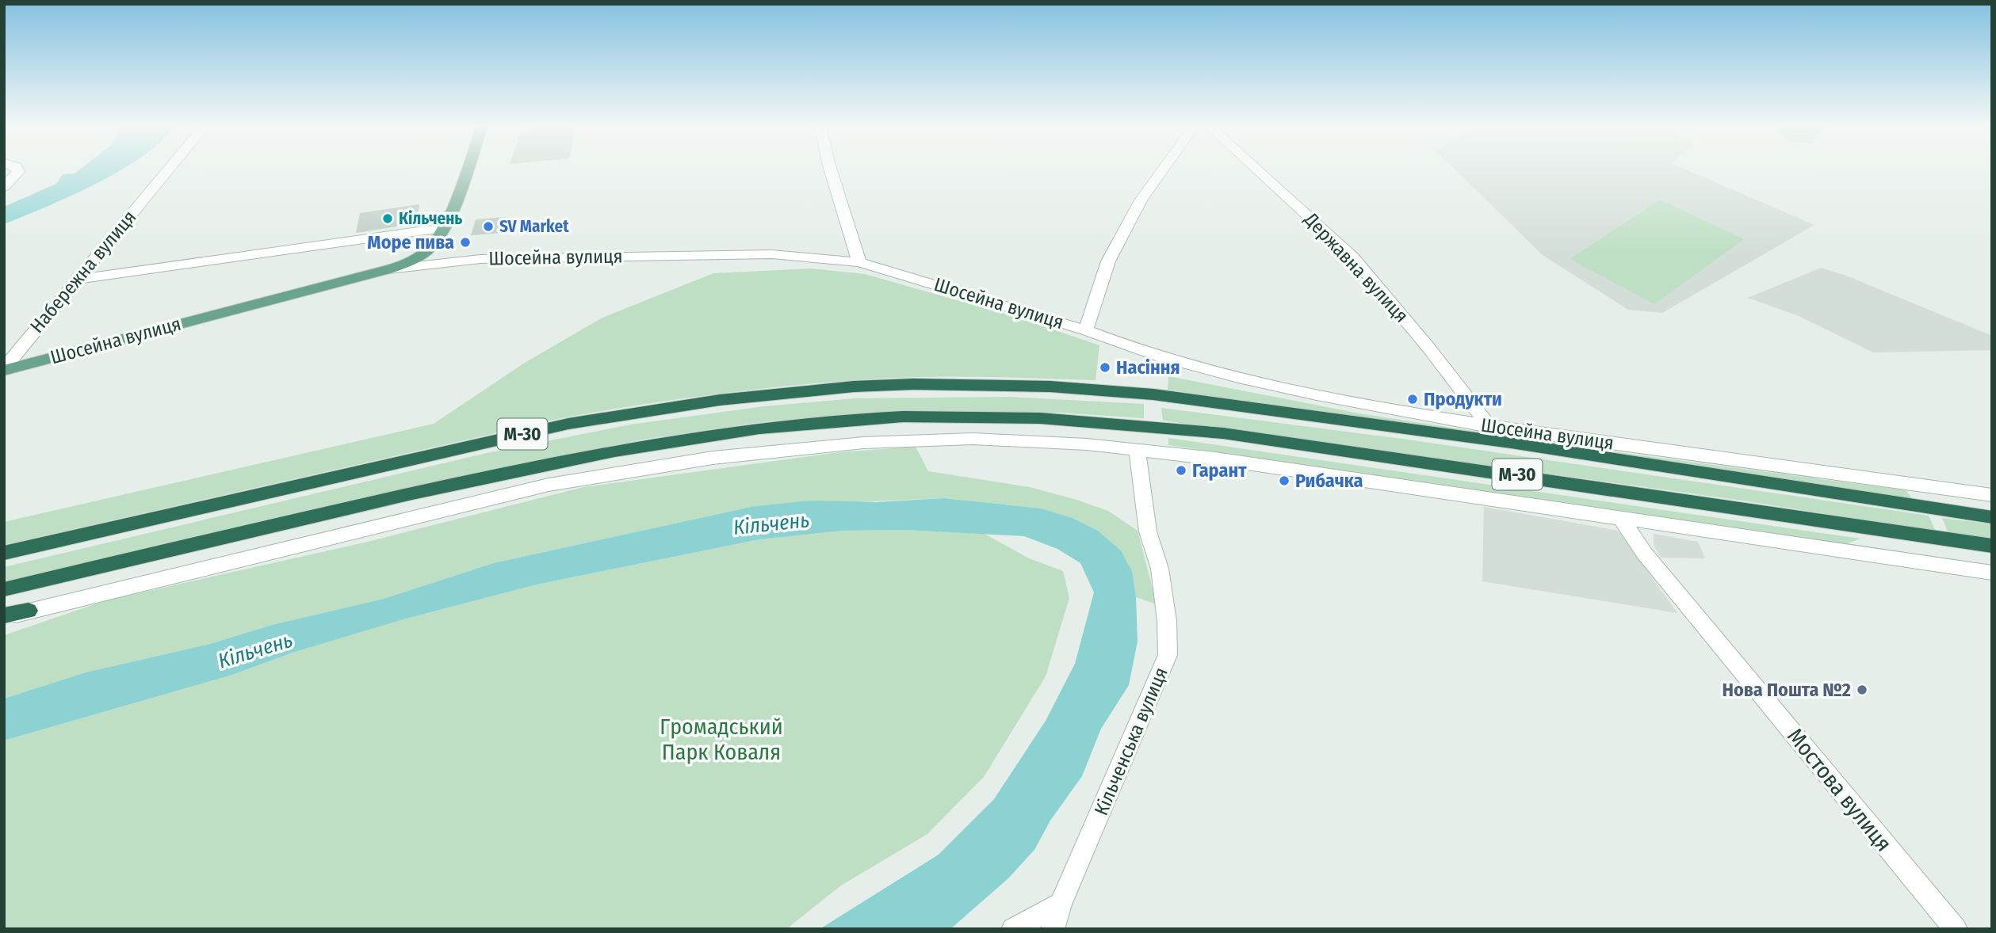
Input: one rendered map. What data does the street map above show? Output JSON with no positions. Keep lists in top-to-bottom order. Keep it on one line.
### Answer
{"streets":{"highway":["М-30"],"main road":["Шосейна вулиця"],"street":["Державна вулиця","Набережна вулиця","Кільченська вулиця","Мостова вулиця"]},"crossings":[["Шосейна вулиця","Державна вулиця"],["Шосейна вулиця","Набережна вулиця"]],"water":["Кільчень"],"parks":["Громадський Парк Коваля"],"places":["Кільчень","SV Market","Море пива","Насіння","Продукти","Гарант","Рибачка","Нова Пошта №2"]}
